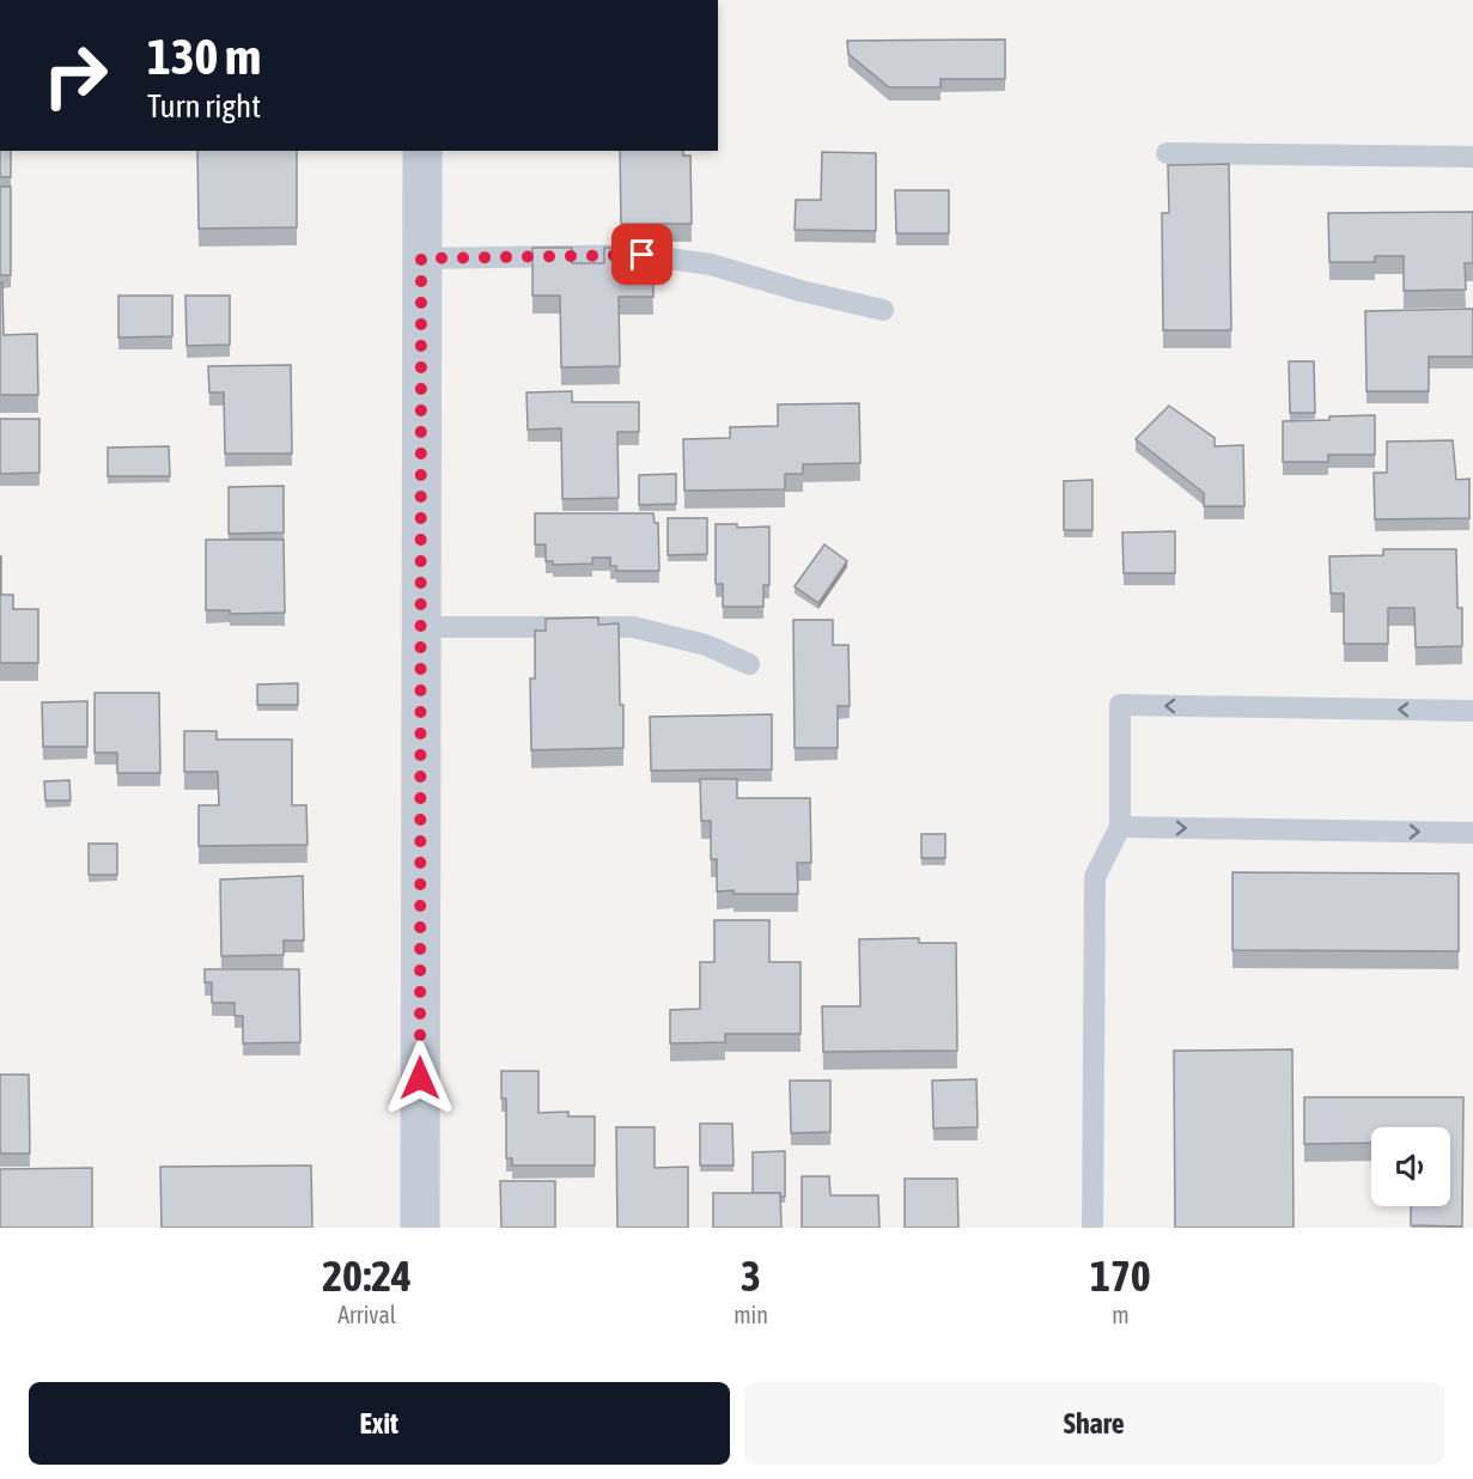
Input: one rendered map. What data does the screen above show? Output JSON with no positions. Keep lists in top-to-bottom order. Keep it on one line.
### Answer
{"page":{"turn":["130 m","Turn right"],"eta":["20:24","Arrival","3","min","170","m"],"buttons":["Exit","Share"]}}
